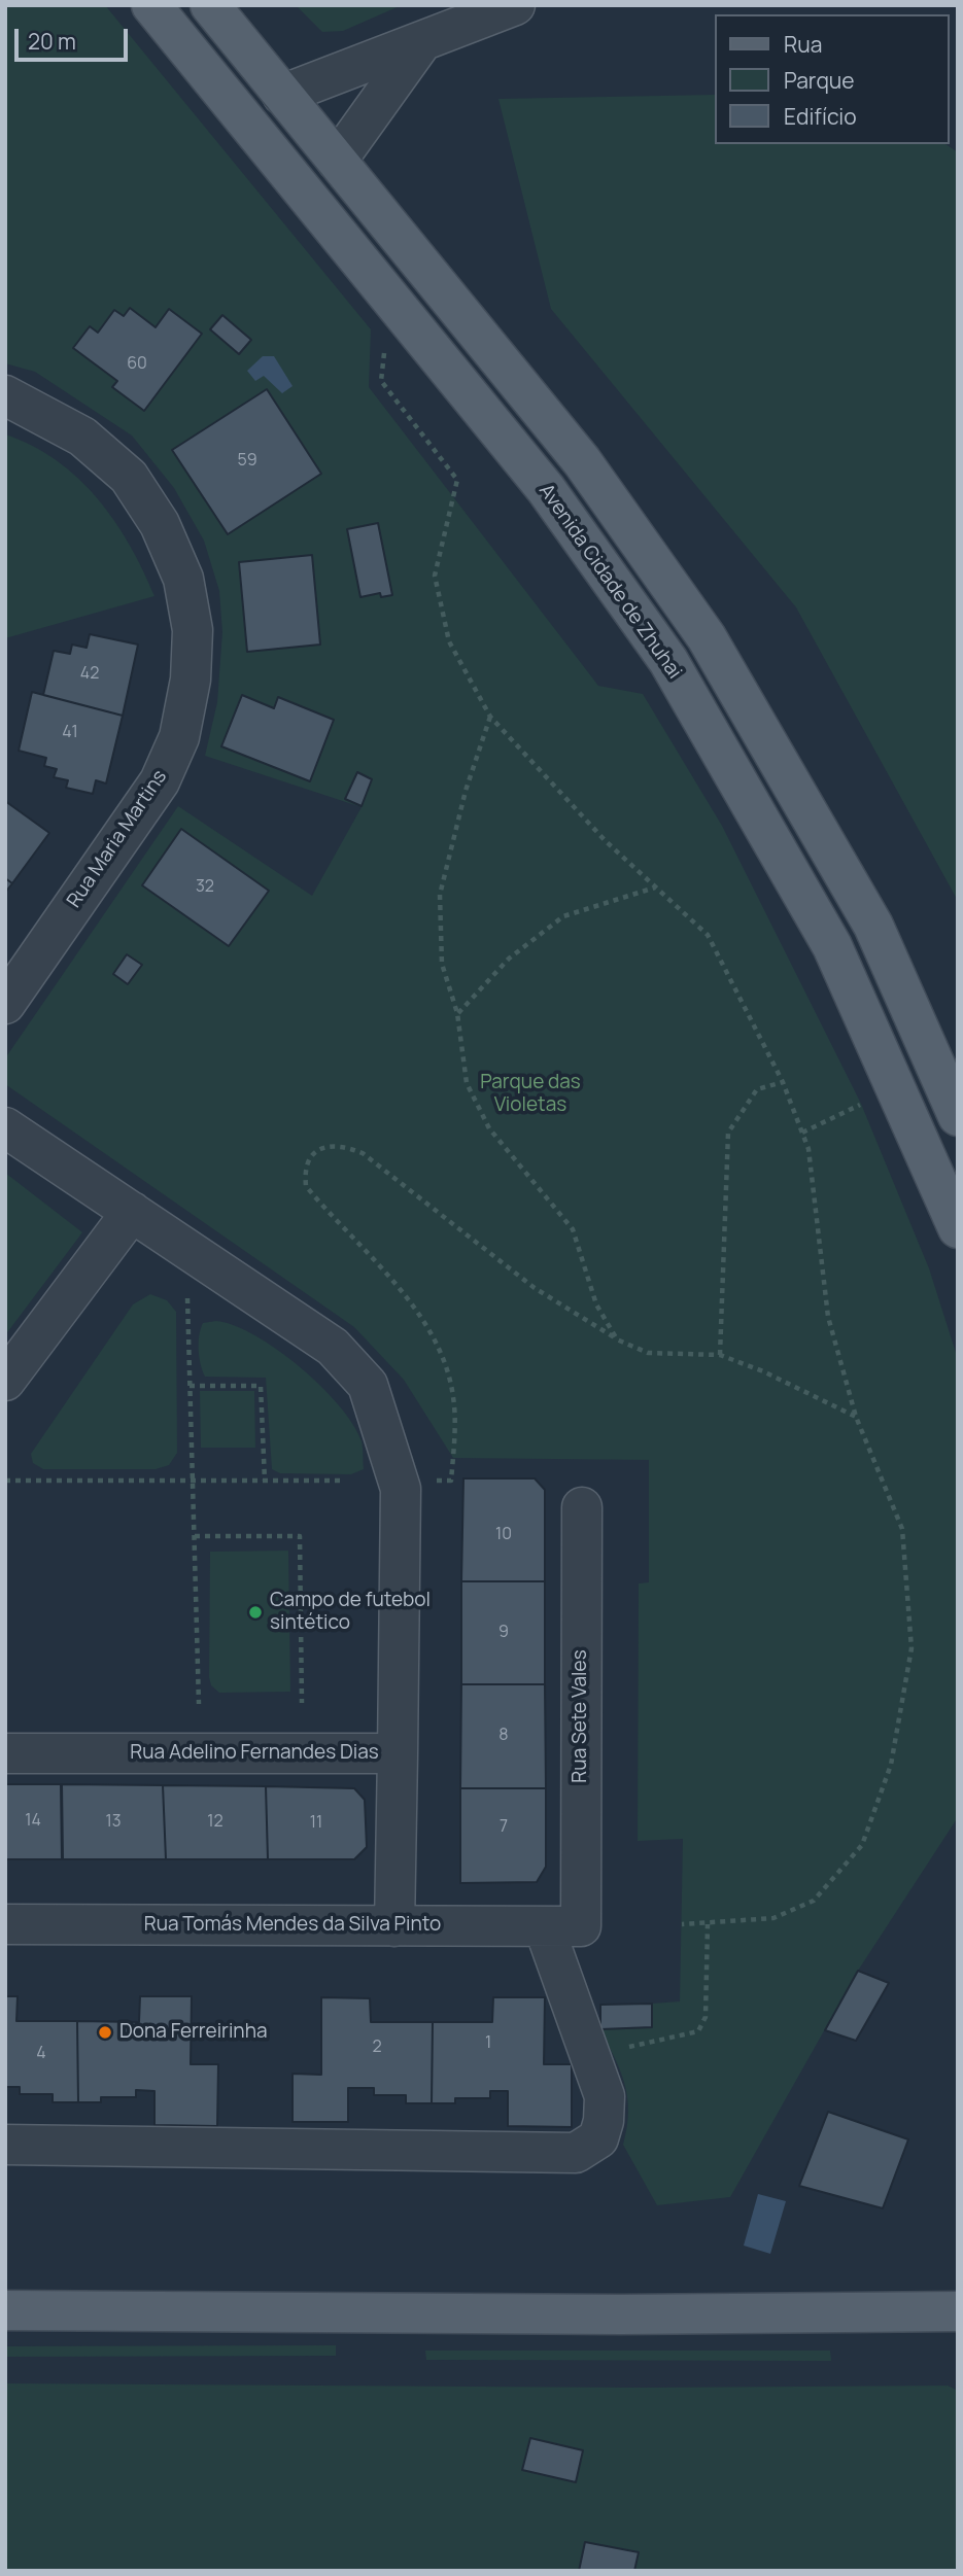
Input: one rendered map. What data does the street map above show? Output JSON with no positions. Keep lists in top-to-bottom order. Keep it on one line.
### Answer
{"streets":{"main road":["Avenida Cidade de Zhuhai"],"street":["Rua Maria Martins","Rua Sete Vales","Rua Adelino Fernandes Dias","Rua Tomás Mendes da Silva Pinto"]},"crossings":[["Rua Sete Vales","Rua Tomás Mendes da Silva Pinto"]],"parks":["Parque das Violetas"],"places":["Campo de futebol sintético","Dona Ferreirinha"],"house_numbers":["60","59","42","41","32","10","9","8","14","13","12","11","7","1","2","4"],"legend":["Rua","Parque","Edifício"],"scale_bar":"20 m"}
